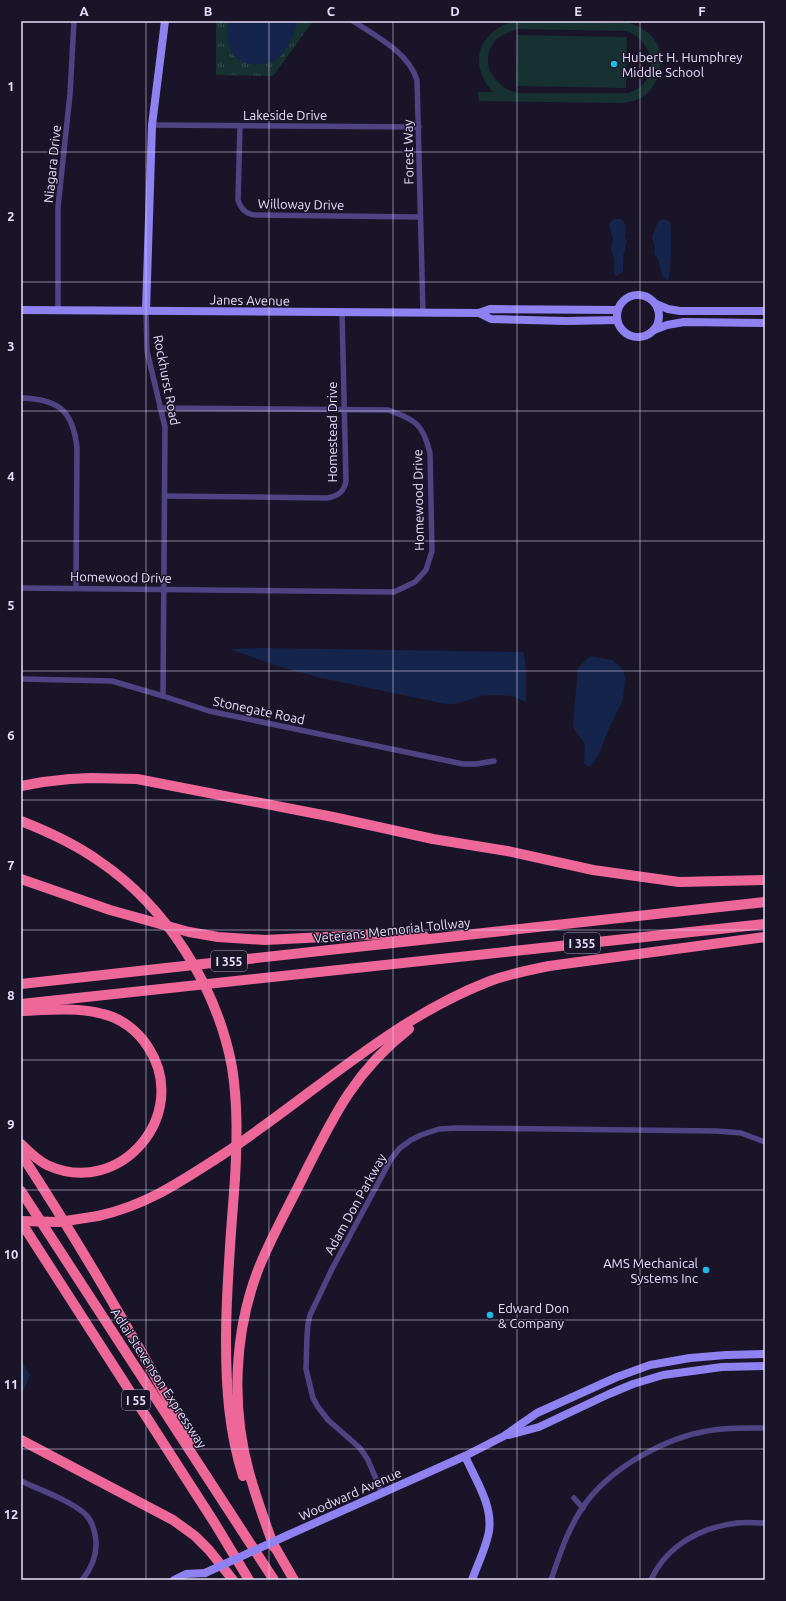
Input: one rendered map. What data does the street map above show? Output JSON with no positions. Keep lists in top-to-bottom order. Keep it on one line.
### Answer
{"streets":{"highway":["Veterans Memorial Tollway","I 355","Adlai Stevenson Expressway","I 55"],"street":["Lakeside Drive","Forest Way","Niagara Drive","Willoway Drive","Janes Avenue","Rockhurst Road","Homestead Drive","Homewood Drive","Stonegate Road","Adam Don Parkway","Woodward Avenue"]},"crossings":[["Lakeside Drive","Forest Way"],["Lakeside Drive","Willoway Drive"],["Lakeside Drive","Rockhurst Road"],["Forest Way","Willoway Drive"],["Forest Way","Janes Avenue"],["Niagara Drive","Janes Avenue"],["Janes Avenue","Rockhurst Road"],["Janes Avenue","Homestead Drive"],["Rockhurst Road","Homestead Drive"],["Rockhurst Road","Homewood Drive"],["Rockhurst Road","Stonegate Road"],["Homestead Drive","Homewood Drive"],["Adam Don Parkway","Woodward Avenue"]],"places":["Hubert H. Humphrey Middle School","AMS Mechanical Systems Inc","Edward Don & Company"],"grid":{"columns":["A","B","C","D","E","F"],"rows":["1","2","3","4","5","6","7","8","9","10","11","12"]}}
